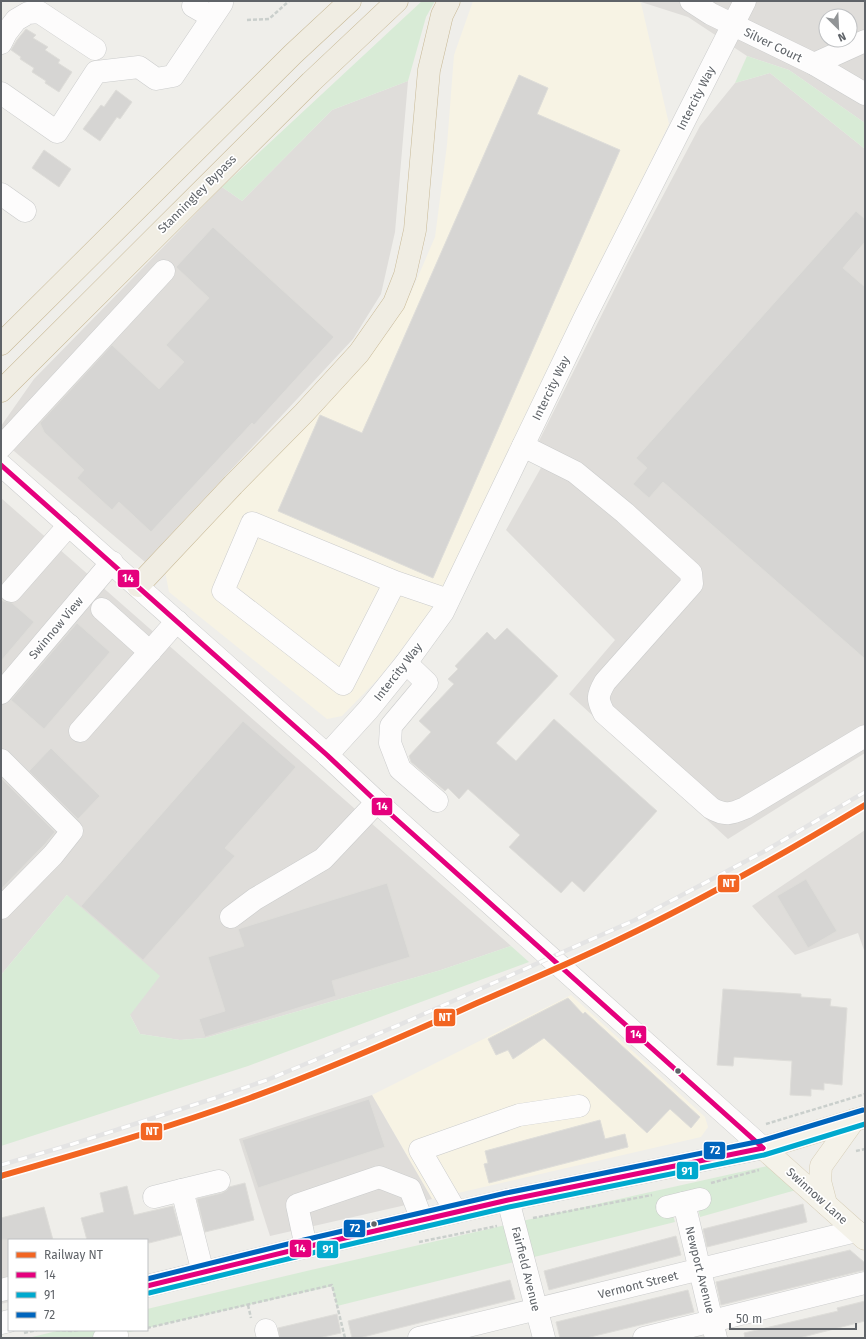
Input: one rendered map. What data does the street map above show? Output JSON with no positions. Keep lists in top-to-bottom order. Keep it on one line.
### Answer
{"streets":{"highway":["Stanningley Bypass"],"main road":["Swinnow Lane"],"street":["Silver Court","Intercity Way","Swinnow View","Fairfield Avenue","Newport Avenue","Vermont Street"]},"crossings":[["Silver Court","Intercity Way"],["Intercity Way","Swinnow Lane"],["Swinnow View","Swinnow Lane"],["Swinnow Lane","Vermont Street"],["Fairfield Avenue","Vermont Street"],["Newport Avenue","Vermont Street"]],"lines":["transit line 14","rail line NT","transit line 72","transit line 91"],"legend":["Railway NT","14","91","72"],"scale_bar":"50 m","north":"bottom right"}
